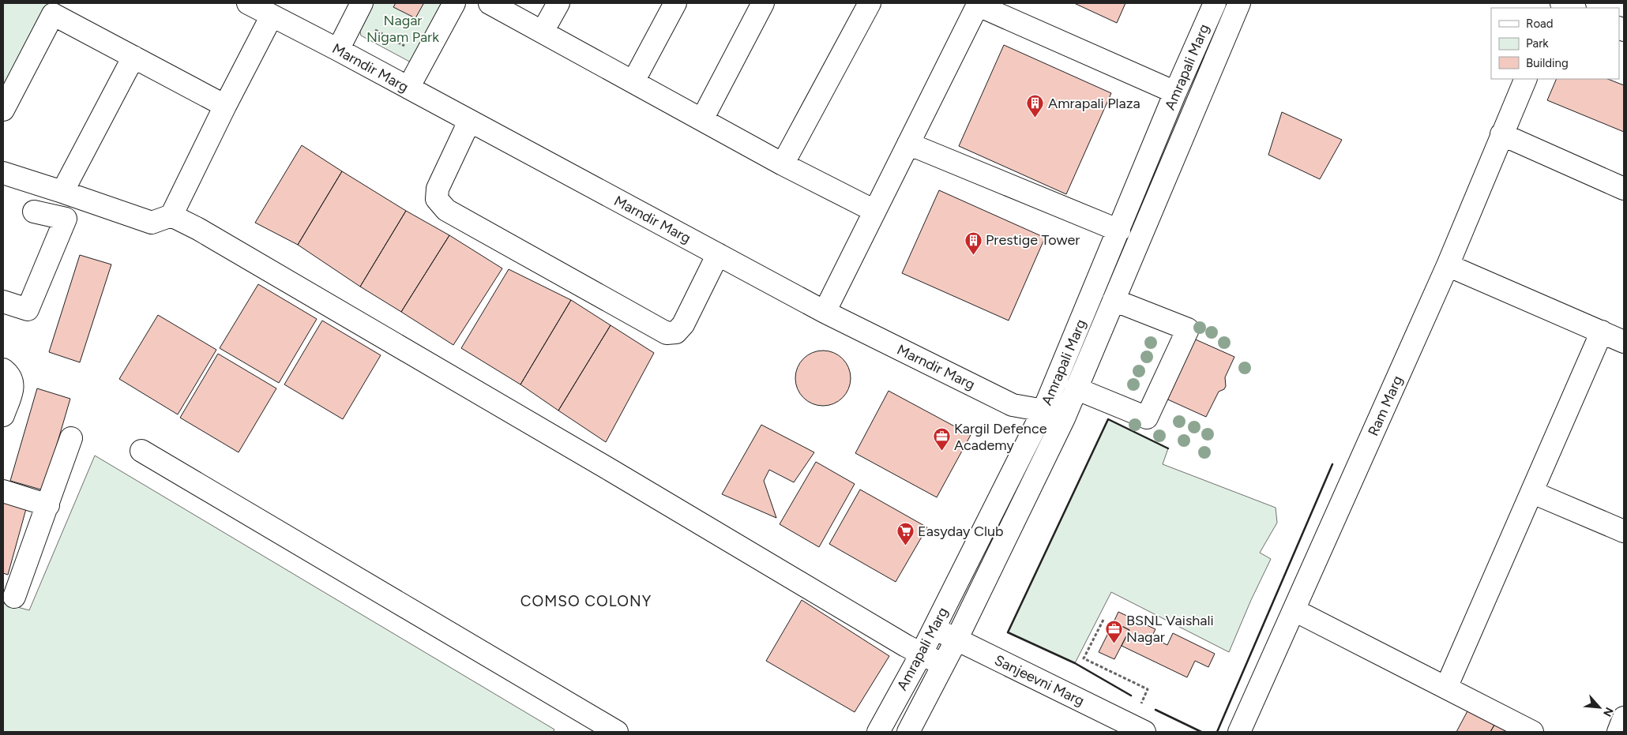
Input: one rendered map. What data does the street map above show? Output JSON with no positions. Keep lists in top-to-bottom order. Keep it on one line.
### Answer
{"streets":{"street":["Amrapali Marg","Marndir Marg","Ram Marg","Sanjeevni Marg"]},"crossings":[["Amrapali Marg","Marndir Marg"],["Amrapali Marg","Sanjeevni Marg"]],"districts":["COMSO COLONY"],"parks":["Nagar Nigam Park"],"places":{"building":["Amrapali Plaza","Prestige Tower"],"office":["Kargil Defence Academy","BSNL Vaishali Nagar"],"supermarket":["Easyday Club"]},"legend":["Road","Park","Building"],"north":"bottom right"}
